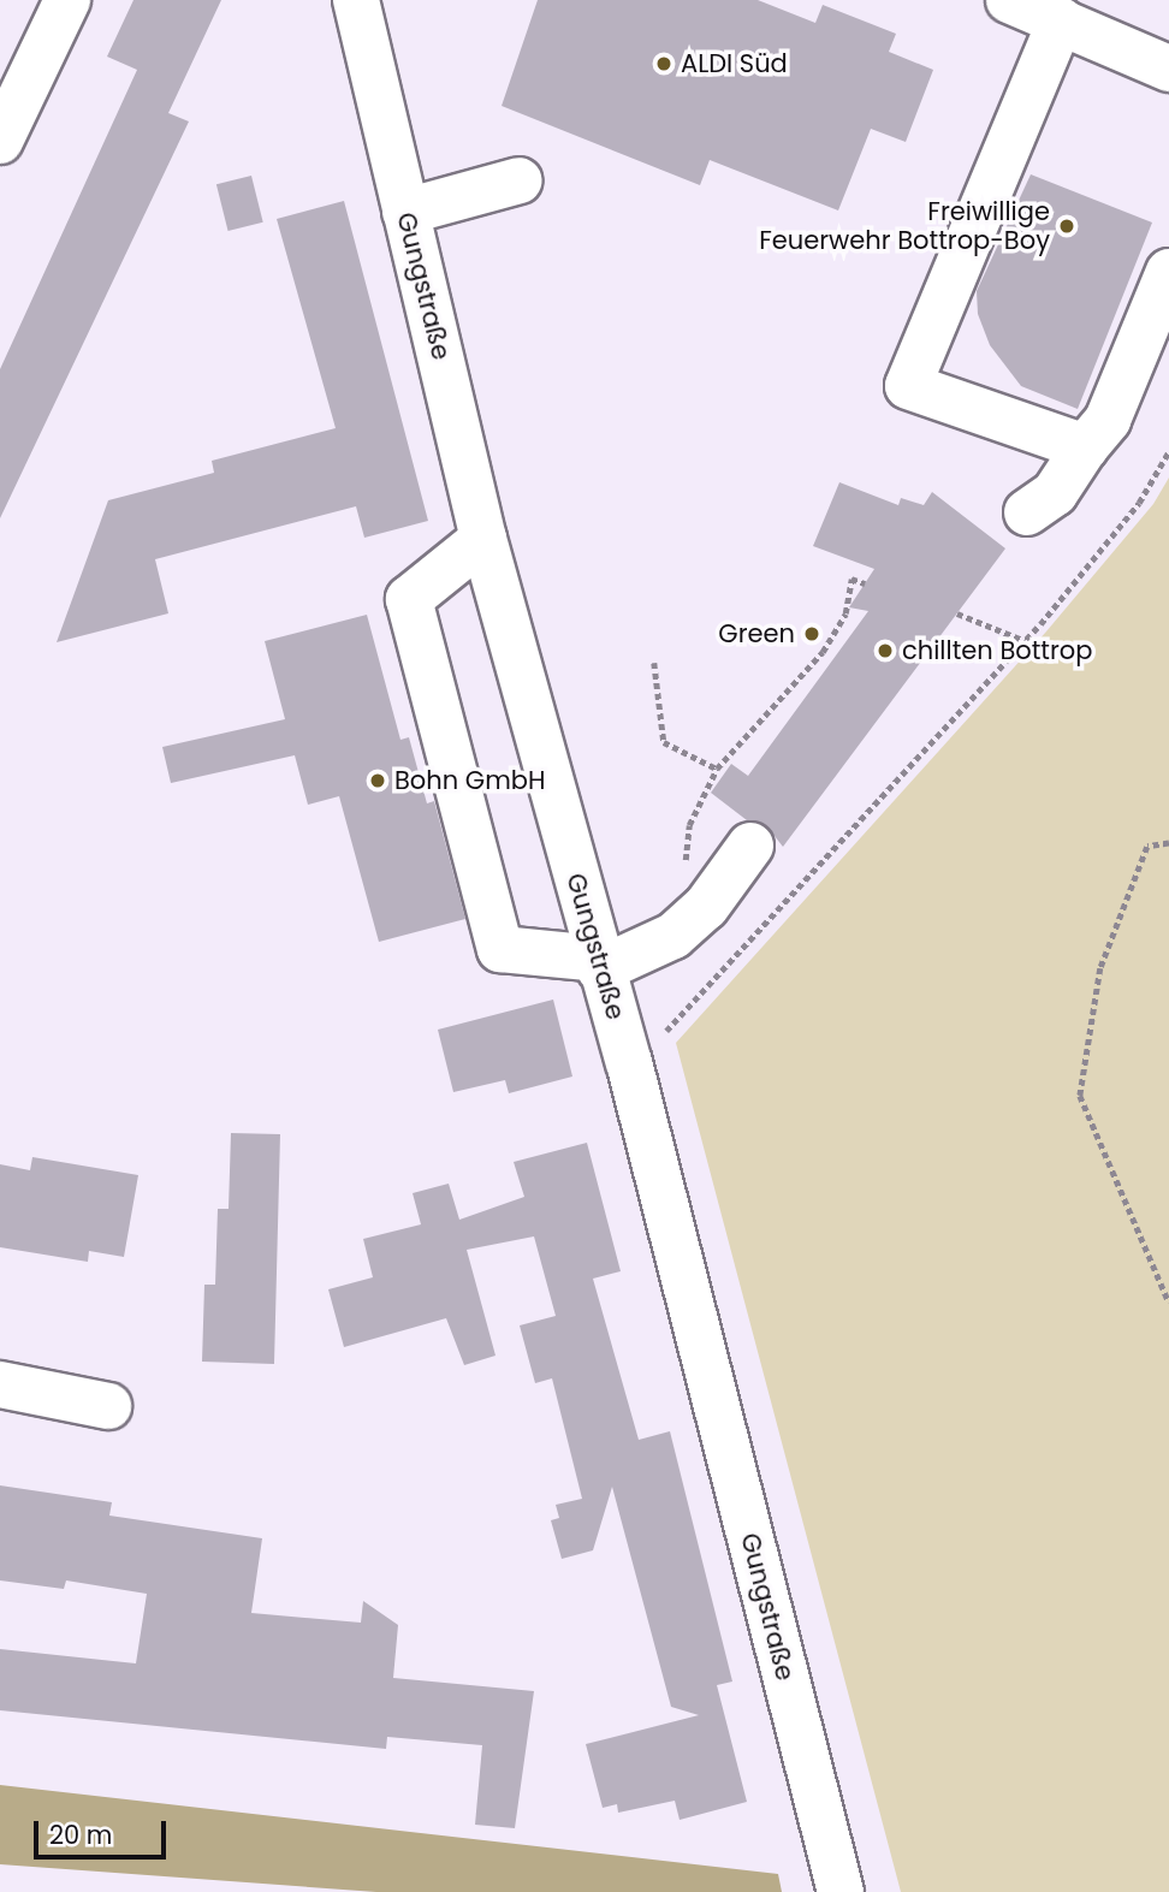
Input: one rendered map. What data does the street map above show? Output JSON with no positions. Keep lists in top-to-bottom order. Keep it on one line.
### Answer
{"streets":{"street":["Gungstraße"]},"places":["ALDI Süd","Freiwillige Feuerwehr Bottrop-Boy","Green","chillten Bottrop","Bohn GmbH"],"scale_bar":"20 m"}
